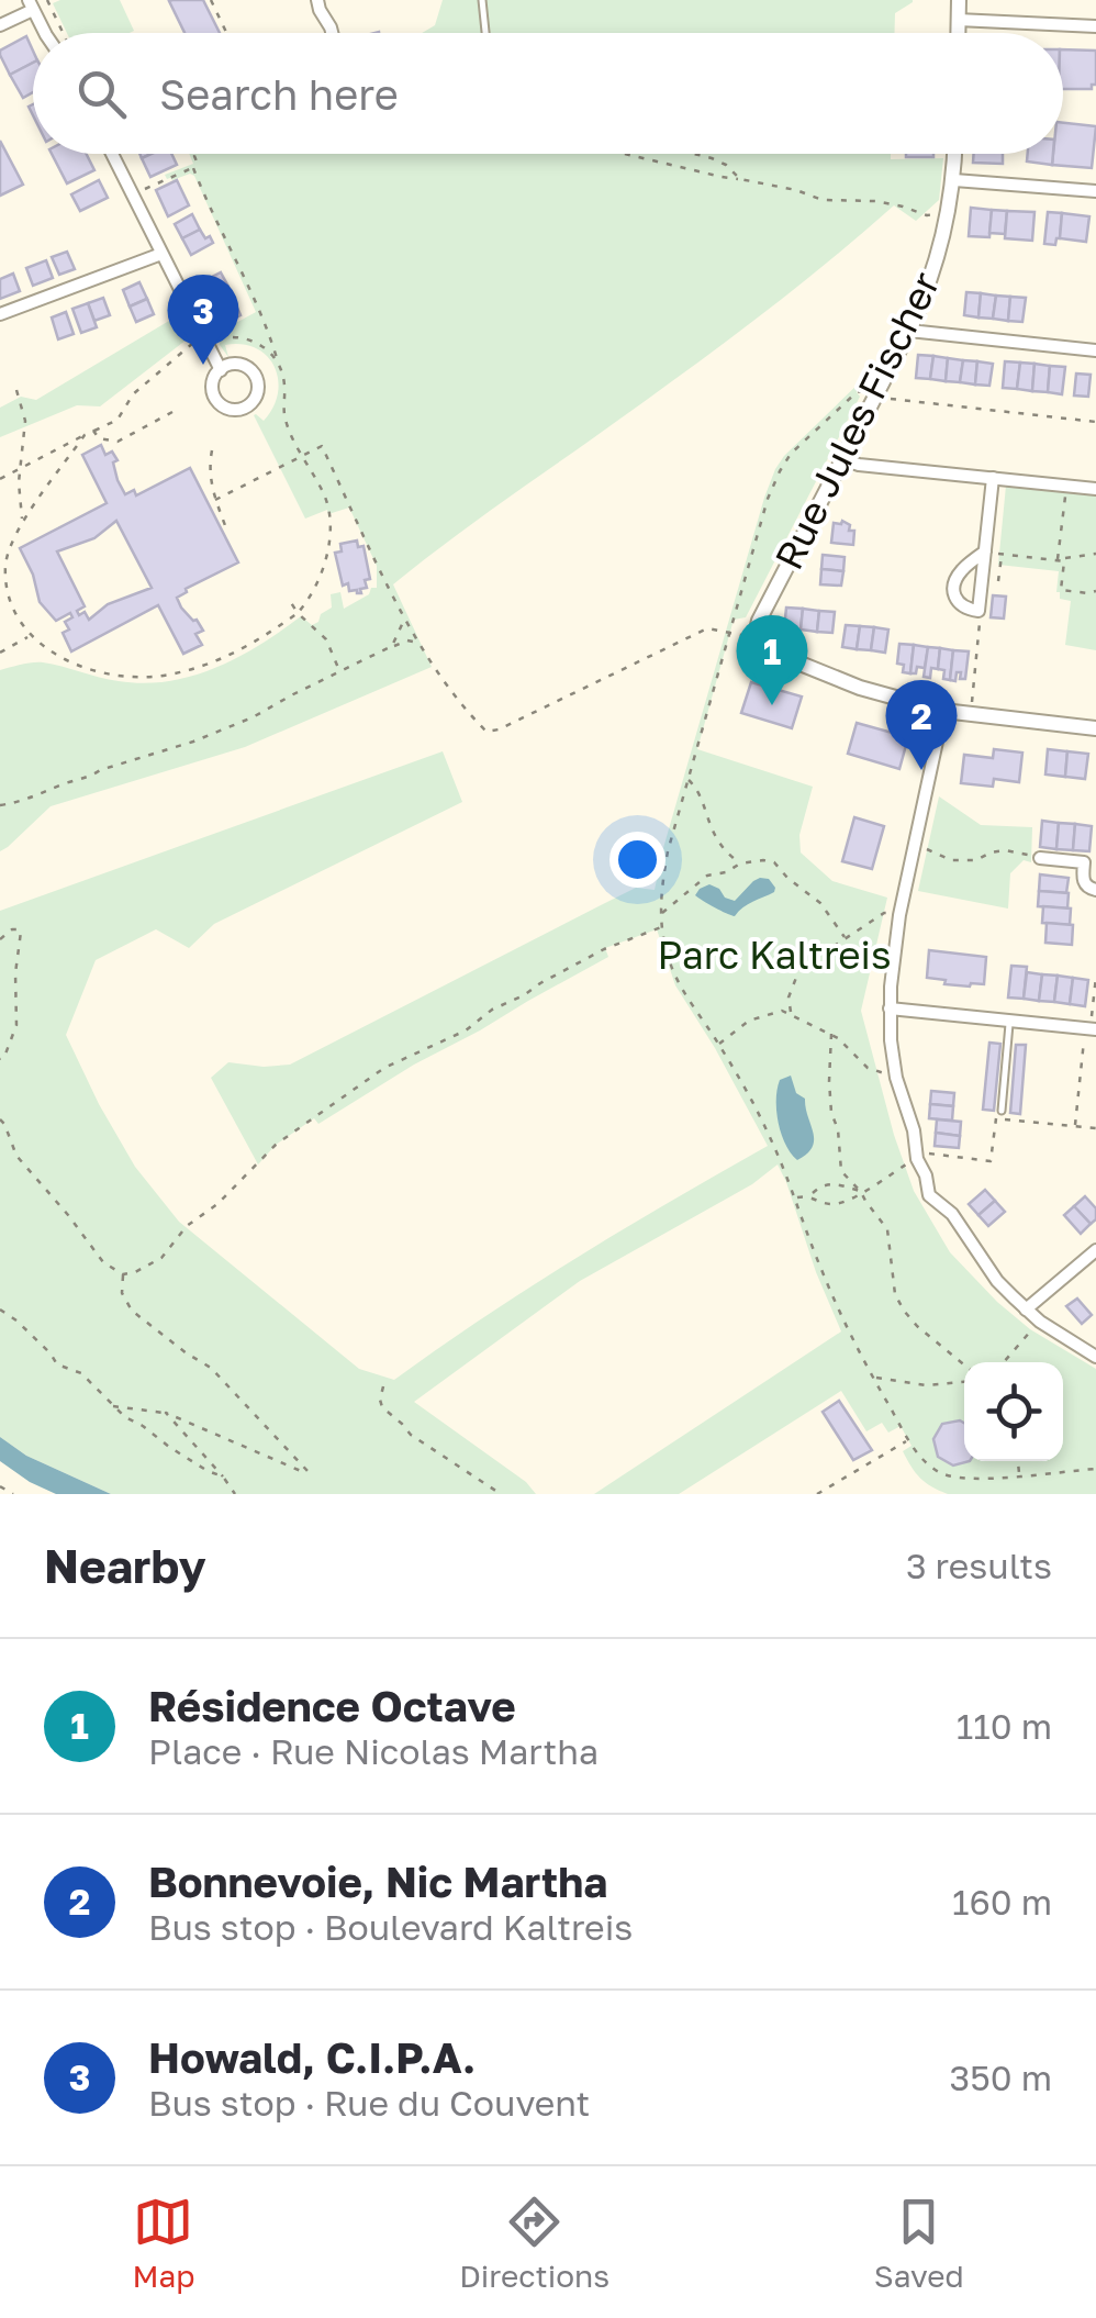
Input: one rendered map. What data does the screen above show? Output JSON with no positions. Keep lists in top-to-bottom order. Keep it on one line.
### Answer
{"streets":{"street":["Rue Jules Fischer"]},"parks":["Parc Kaltreis"],"page":{"search":"Search here","pins":["3","1","2"],"heading":["Nearby","3 results"],"list":[{"mark":"1","name":"Résidence Octave","note":"Place · Rue Nicolas Martha","value":"110 m"},{"mark":"2","name":"Bonnevoie, Nic Martha","note":"Bus stop · Boulevard Kaltreis","value":"160 m"},{"mark":"3","name":"Howald, C.I.P.A.","note":"Bus stop · Rue du Couvent","value":"350 m"}],"nav":["Map","Directions","Saved"]}}
